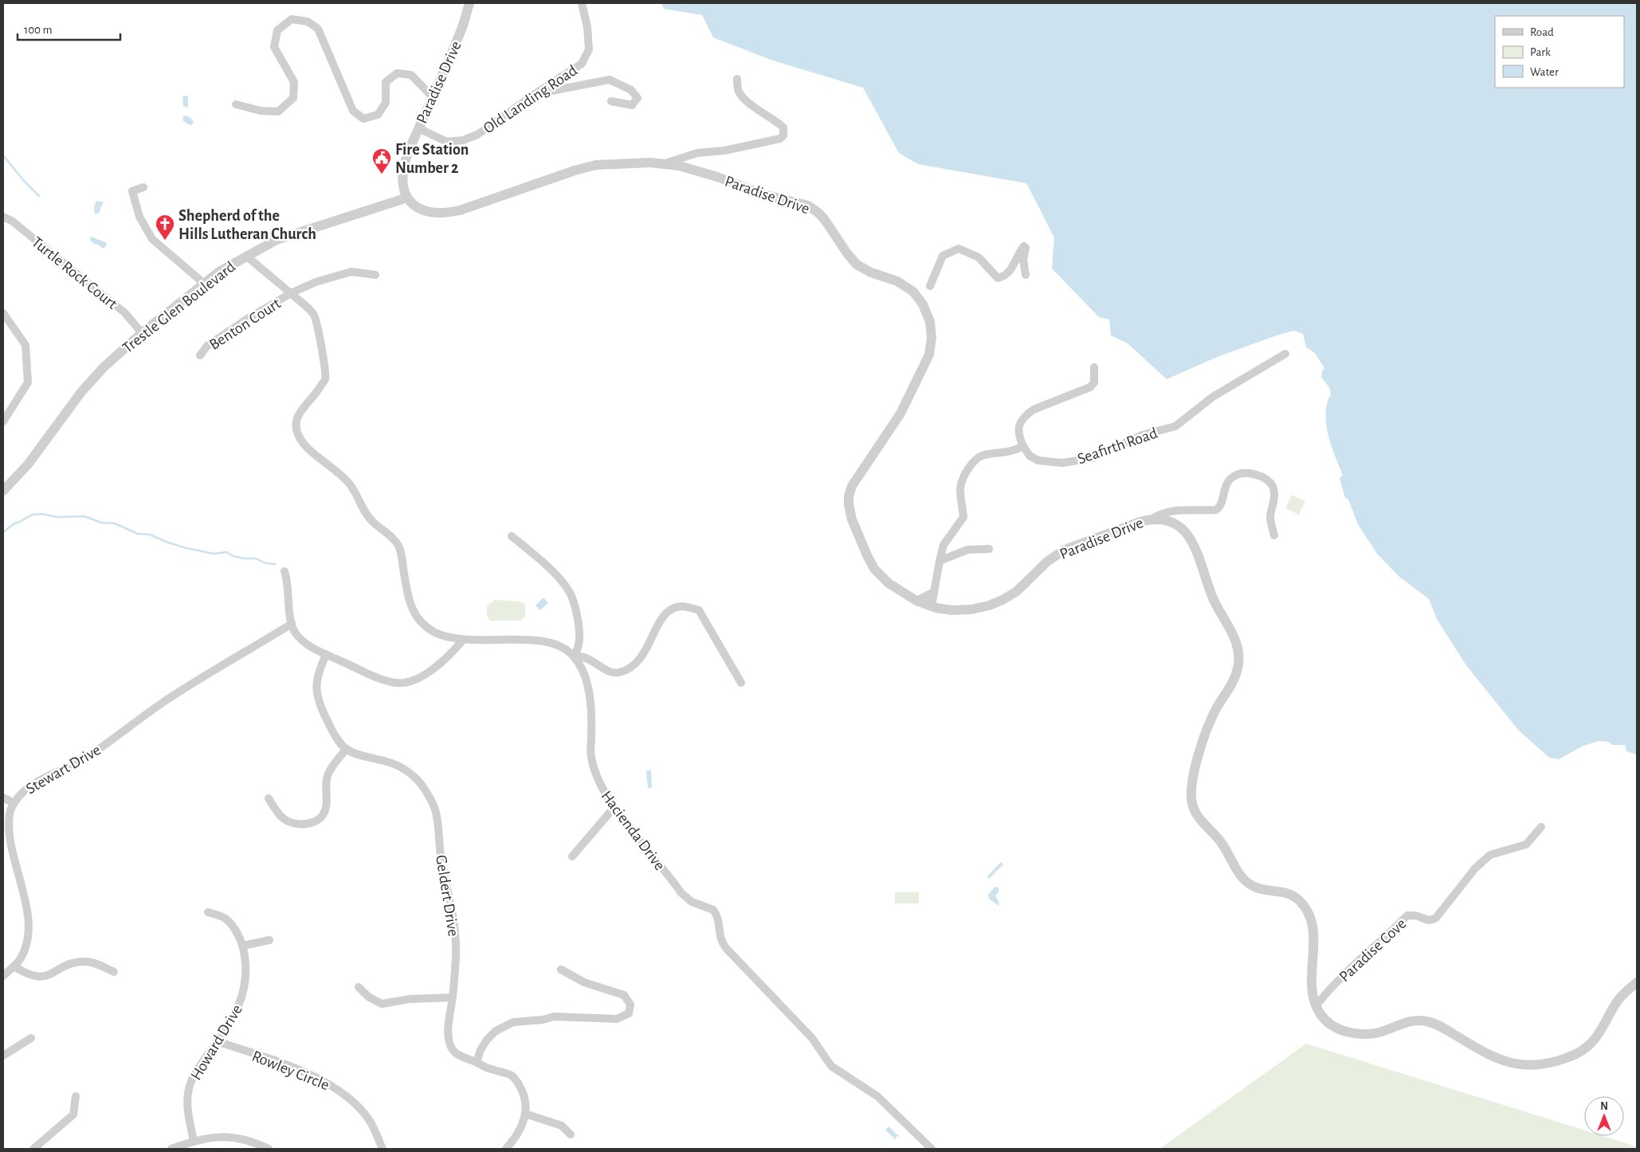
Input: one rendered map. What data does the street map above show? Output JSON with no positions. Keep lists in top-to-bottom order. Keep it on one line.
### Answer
{"streets":{"street":["Paradise Drive","Old Landing Road","Turtle Rock Court","Trestle Glen Boulevard","Benton Court","Seafirth Road","Stewart Drive","Hacienda Drive","Geldert Drive","Paradise Cove","Howard Drive","Rowley Circle"]},"crossings":[["Paradise Drive","Old Landing Road"],["Paradise Drive","Trestle Glen Boulevard"],["Paradise Drive","Paradise Cove"],["Turtle Rock Court","Trestle Glen Boulevard"],["Howard Drive","Rowley Circle"]],"places":{"public building":["Fire Station Number 2"],"church":["Shepherd of the Hills Lutheran Church"]},"legend":["Road","Park","Water"],"scale_bar":"100 m","north":"top"}
